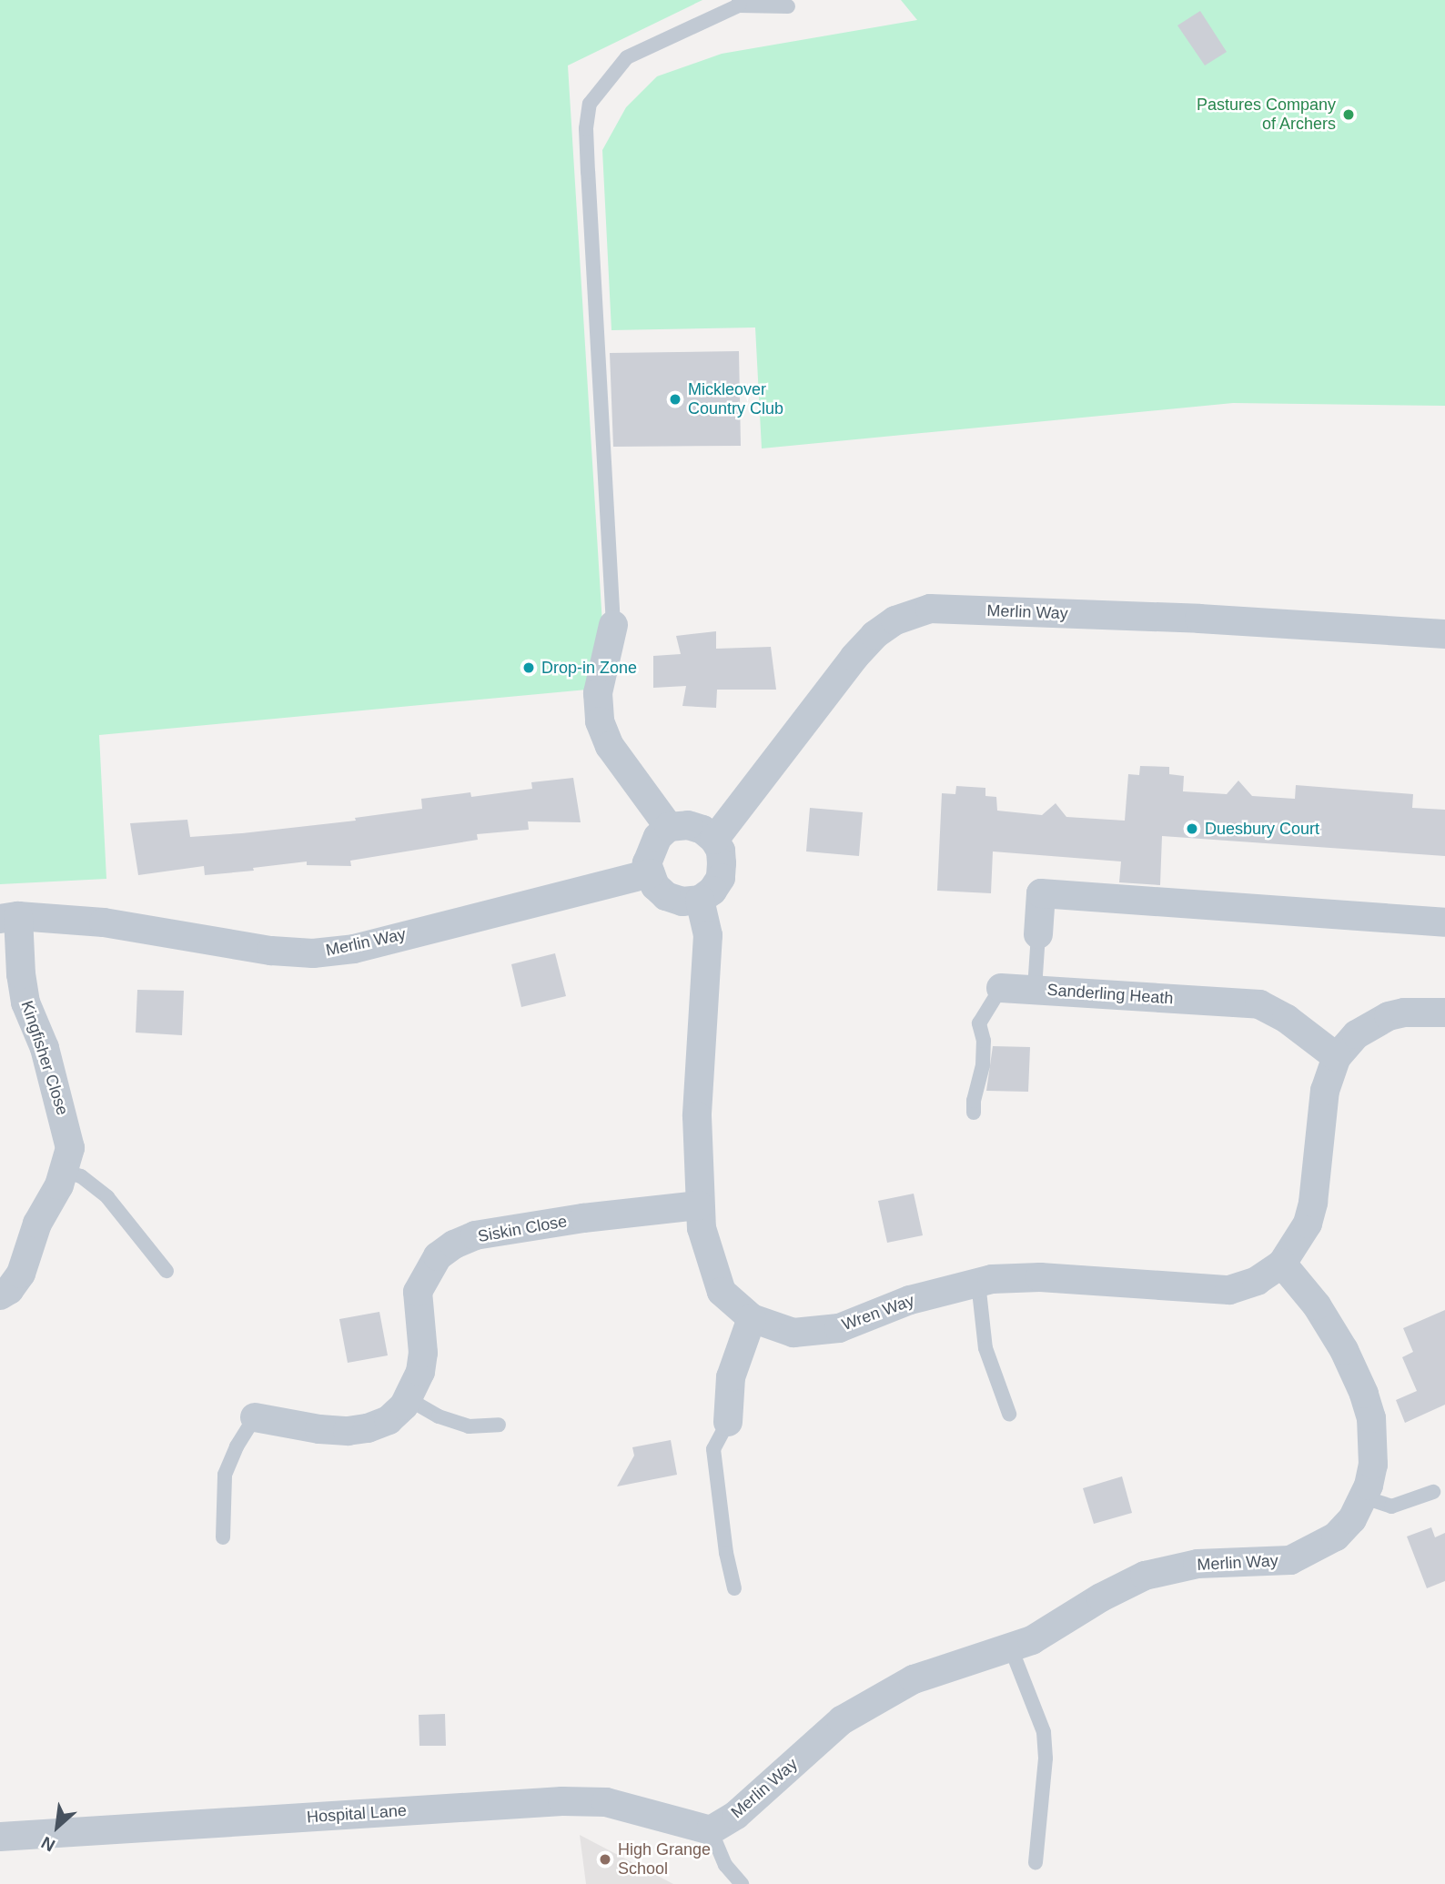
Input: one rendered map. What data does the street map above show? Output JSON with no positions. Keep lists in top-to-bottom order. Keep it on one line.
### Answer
{"streets":{"street":["Merlin Way","Sanderling Heath","Kingfisher Close","Siskin Close","Wren Way","Hospital Lane"]},"crossings":[["Merlin Way","Kingfisher Close"],["Merlin Way","Wren Way"],["Merlin Way","Hospital Lane"],["Siskin Close","Wren Way"]],"places":["Pastures Company of Archers","Mickleover Country Club","Drop-in Zone","Duesbury Court","High Grange School"],"north":"bottom left"}
